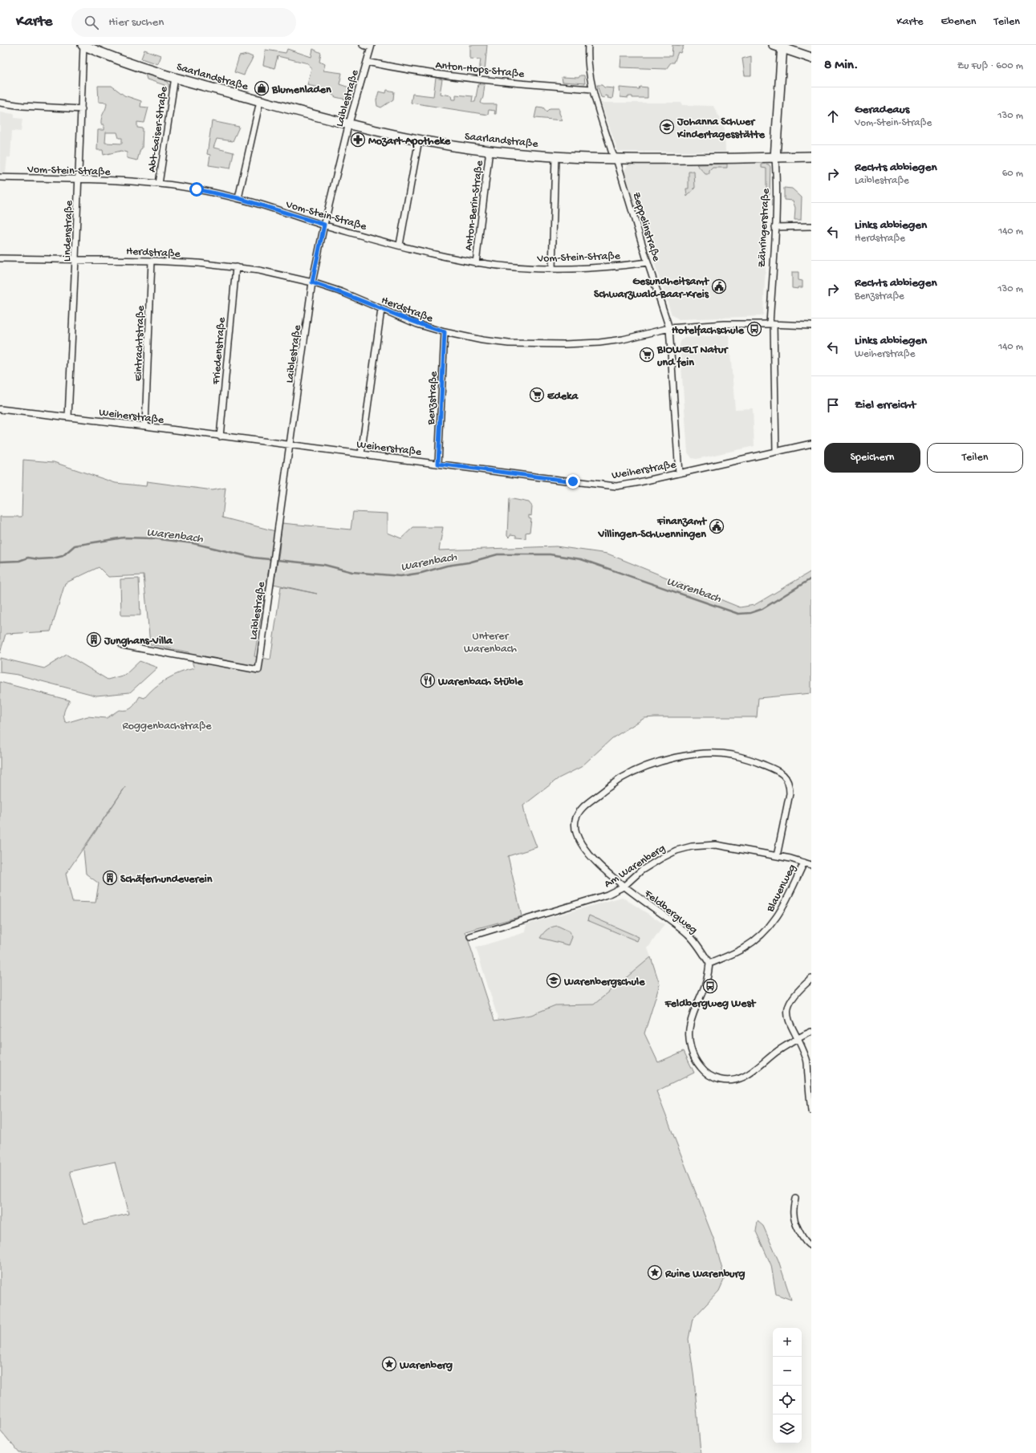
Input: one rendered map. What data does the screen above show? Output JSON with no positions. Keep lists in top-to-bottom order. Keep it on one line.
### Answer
{"streets":{"street":["Anton-Hops-Straße","Saarlandstraße","Laiblestraße","Abt-Gaiser-Straße","Vom-Stein-Straße","Anton-Berin-Straße","Zeppelinstraße","Zähringerstraße","Lindenstraße","Herdstraße","Eintrachtstraße","Friedenstraße","Benzstraße","Weiherstraße","Am Warenberg","Blauenweg","Feldbergweg"]},"crossings":[["Anton-Hops-Straße","Laiblestraße"],["Anton-Hops-Straße","Zeppelinstraße"],["Saarlandstraße","Laiblestraße"],["Saarlandstraße","Abt-Gaiser-Straße"],["Saarlandstraße","Anton-Berin-Straße"],["Saarlandstraße","Zeppelinstraße"],["Saarlandstraße","Zähringerstraße"],["Saarlandstraße","Lindenstraße"],["Laiblestraße","Vom-Stein-Straße"],["Laiblestraße","Herdstraße"],["Laiblestraße","Weiherstraße"],["Abt-Gaiser-Straße","Vom-Stein-Straße"],["Vom-Stein-Straße","Anton-Berin-Straße"],["Vom-Stein-Straße","Zeppelinstraße"],["Vom-Stein-Straße","Lindenstraße"],["Zeppelinstraße","Herdstraße"],["Zeppelinstraße","Weiherstraße"],["Zähringerstraße","Herdstraße"],["Zähringerstraße","Weiherstraße"],["Lindenstraße","Herdstraße"],["Lindenstraße","Weiherstraße"],["Herdstraße","Eintrachtstraße"],["Herdstraße","Friedenstraße"],["Herdstraße","Benzstraße"],["Eintrachtstraße","Weiherstraße"],["Friedenstraße","Weiherstraße"],["Benzstraße","Weiherstraße"],["Am Warenberg","Blauenweg"],["Am Warenberg","Feldbergweg"],["Blauenweg","Feldbergweg"]],"water":["Warenbach"],"parks":["Unterer Warenbach","Roggenbachstraße"],"places":{"shop":["Blumenladen"],"school or university":["Johanna Schwer Kindertagesstätte","Warenbergschule"],"pharmacy":["Mozart-Apotheke"],"public building":["Gesundheitsamt Schwarzwald-Baar-Kreis","Finanzamt Villingen-Schwenningen"],"bus stop":["Hotelfachschule","Feldbergweg West"],"supermarket":["BIOWELT Natur und fein","Edeka"],"building":["Junghans-Villa","Schäferhundeverein"],"restaurant":["Warenbach Stüble"],"place":["Ruine Warenburg","Warenberg"]},"page":{"header":"Karte","search":"Hier suchen","nav":["Karte","Ebenen","Teilen"],"heading":["8 Min.","Zu Fuß · 600 m"],"list":[["Geradeaus","Vom-Stein-Straße","130 m"],["Rechts abbiegen","Laiblestraße","60 m"],["Links abbiegen","Herdstraße","140 m"],["Rechts abbiegen","Benzstraße","130 m"],["Links abbiegen","Weiherstraße","140 m"],"Ziel erreicht"],"buttons":["Speichern","Teilen"],"map_buttons":["+","−"]}}
